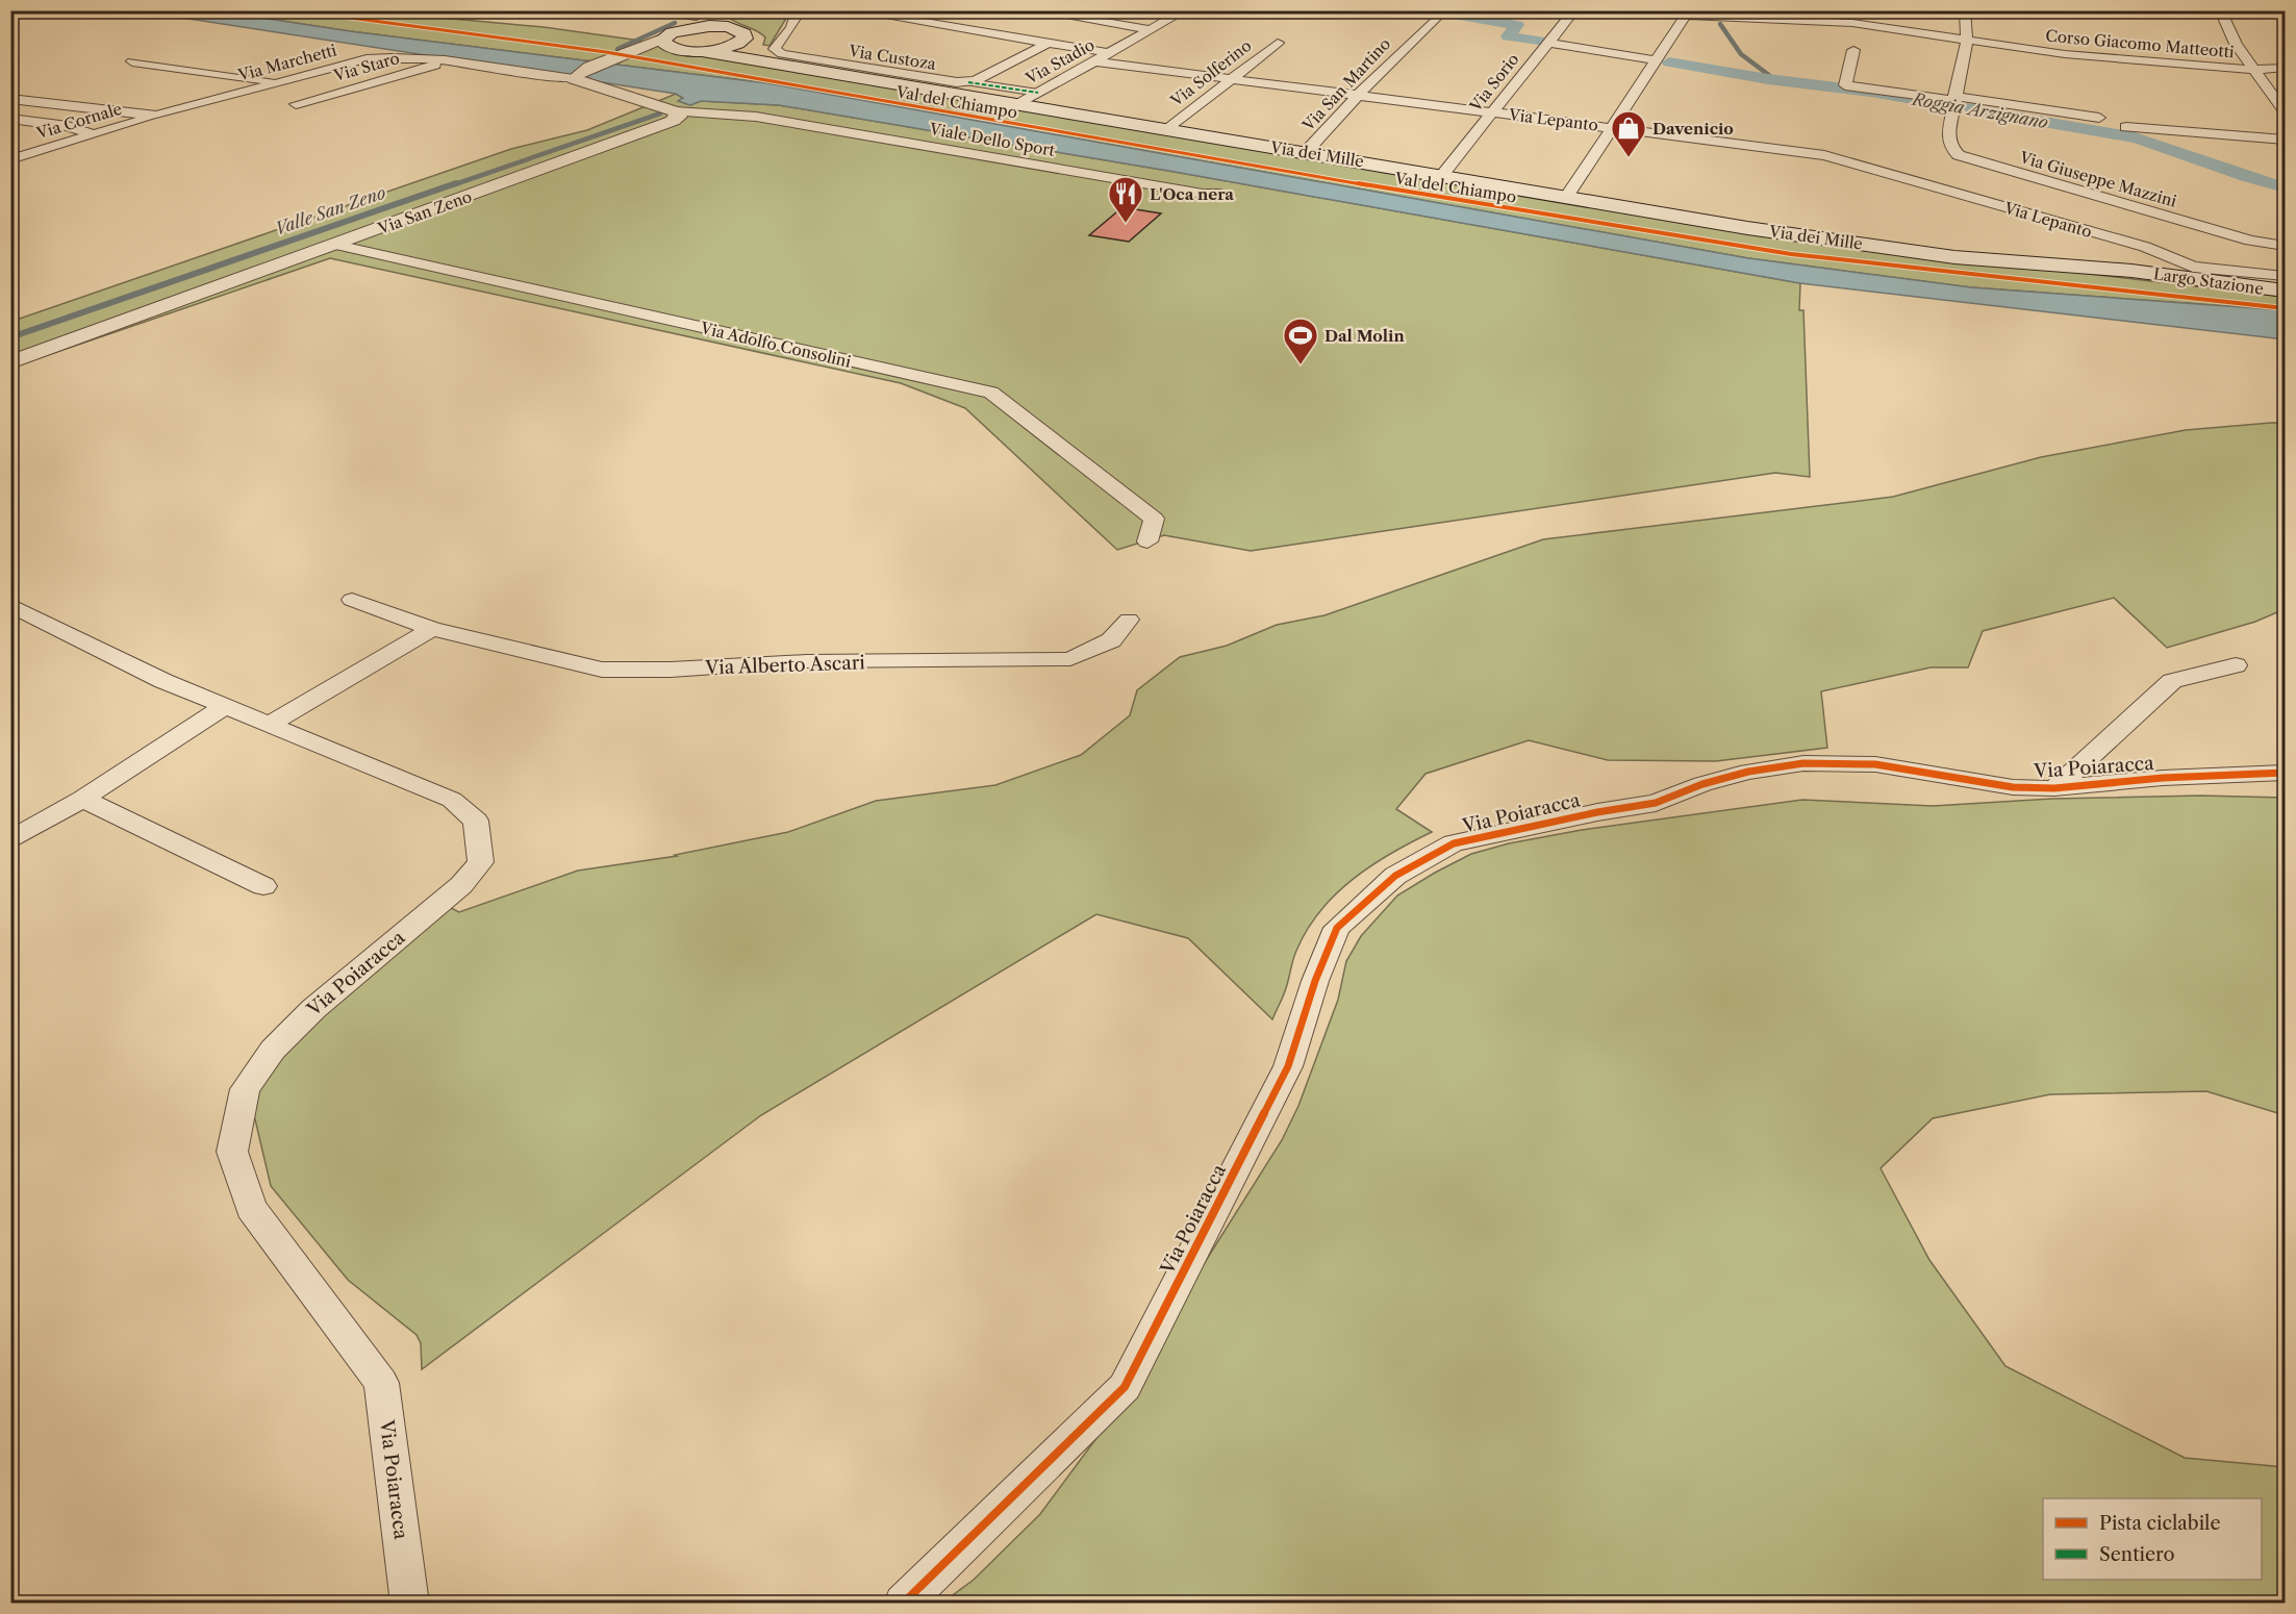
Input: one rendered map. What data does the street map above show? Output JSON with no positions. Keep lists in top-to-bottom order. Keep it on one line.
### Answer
{"streets":{"main road":["Via dei Mille","Largo Stazione"],"street":["Corso Giacomo Matteotti","Via Custoza","Via Stadio","Via Marchetti","Via Staro","Via Solferino","Via Sorio","Via San Martino","Via Lepanto","Via Cornale","Viale Dello Sport","Via Giuseppe Mazzini","Via San Zeno","Via Adolfo Consolini","Via Alberto Ascari","Via Poiaracca"],"cycle path":["Val del Chiampo"]},"crossings":[["Corso Giacomo Matteotti","Via Giuseppe Mazzini"],["Via Stadio","Via Lepanto"],["Via Stadio","Via dei Mille"],["Via Marchetti","Via Staro"],["Via Marchetti","Via Cornale"],["Via Solferino","Via Lepanto"],["Via Solferino","Via dei Mille"],["Via Sorio","Via Lepanto"],["Via Sorio","Via dei Mille"],["Via San Martino","Via Lepanto"],["Via San Martino","Via dei Mille"],["Via Lepanto","Via dei Mille"],["Via Lepanto","Largo Stazione"],["Viale Dello Sport","Via San Zeno"],["Via dei Mille","Largo Stazione"],["Via San Zeno","Via Adolfo Consolini"]],"water":["Roggia Arzignano","Valle San Zeno"],"places":{"shop":["Davenicio"],"restaurant":["L'Oca nera"],"sports":["Dal Molin"]},"legend":["Pista ciclabile","Sentiero"]}
